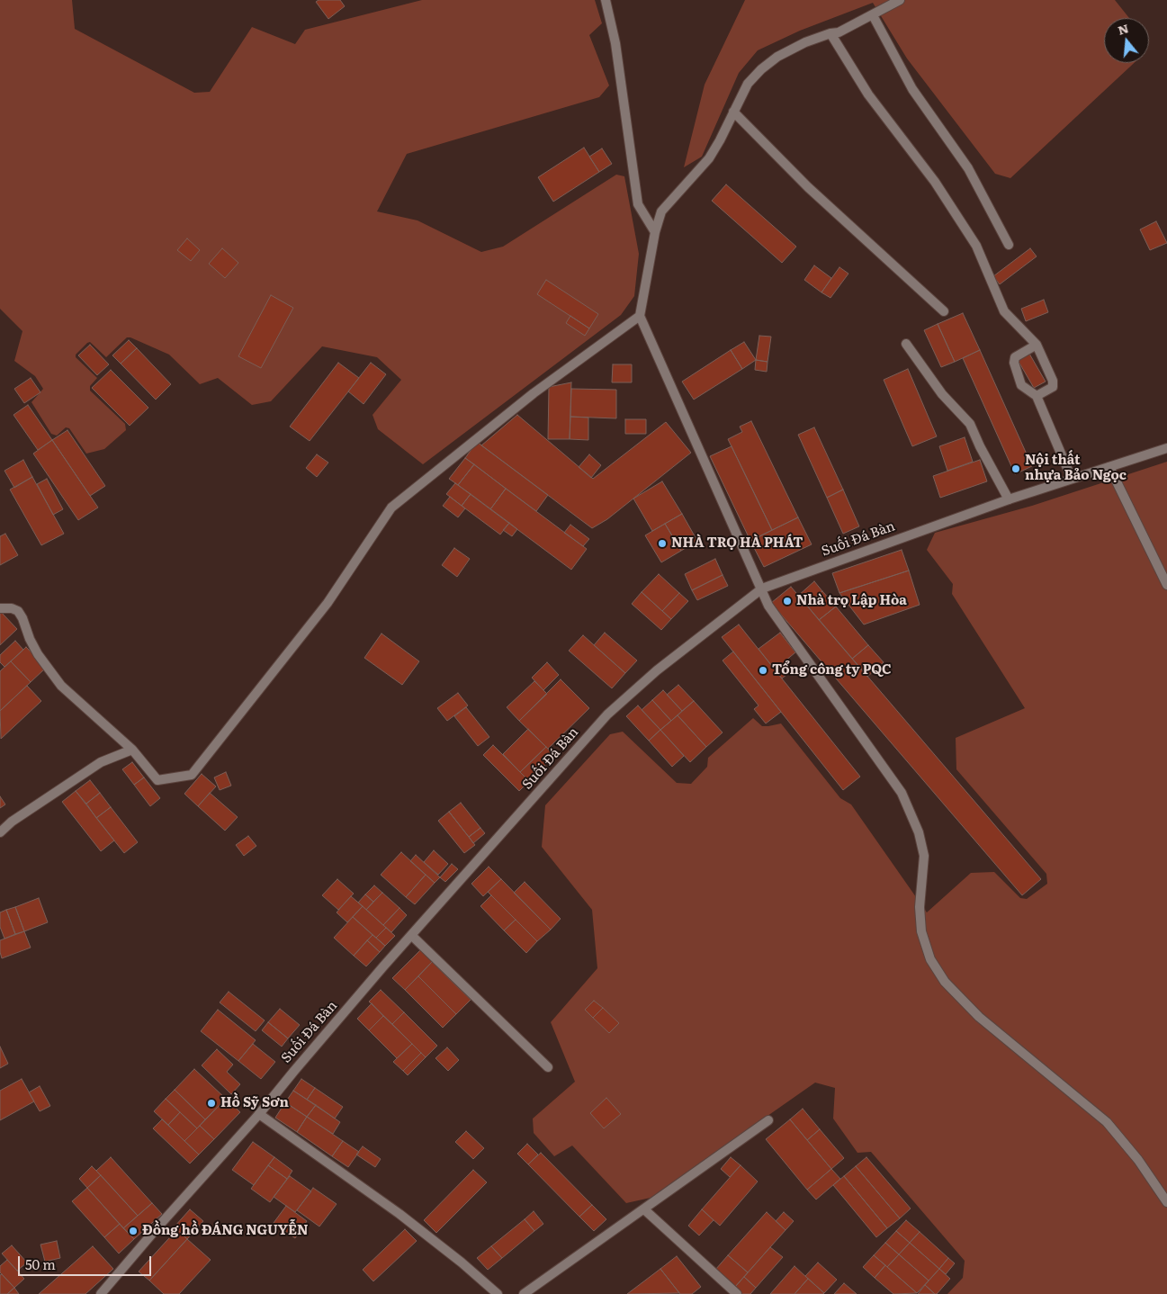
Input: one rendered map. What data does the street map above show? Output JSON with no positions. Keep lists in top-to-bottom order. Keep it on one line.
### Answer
{"streets":{"street":["Suối Đá Bàn"]},"places":["Nội thất nhựa Bảo Ngọc","NHÀ TRỌ HÀ PHÁT","Nhà trọ Lập Hòa","Tổng công ty PQC","Hồ Sỹ Sơn","Đồng hồ ĐÁNG NGUYỄN"],"scale_bar":"50 m","north":"top"}
